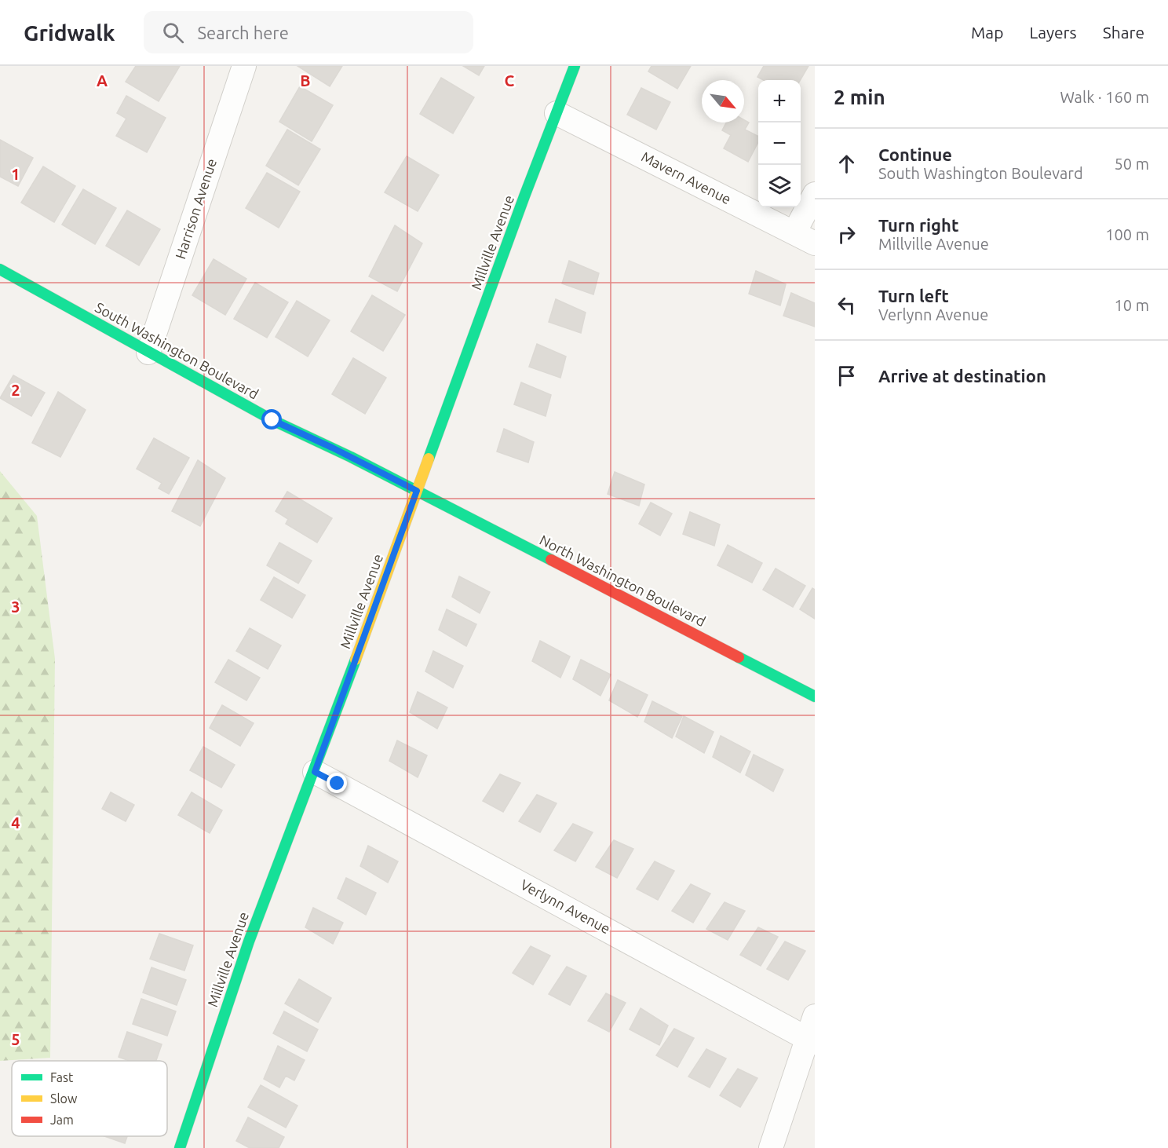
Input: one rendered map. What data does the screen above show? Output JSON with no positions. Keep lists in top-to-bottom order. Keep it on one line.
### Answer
{"streets":{"main road":["Millville Avenue","South Washington Boulevard","North Washington Boulevard"],"street":["Mavern Avenue","Harrison Avenue","Verlynn Avenue"]},"crossings":[["Mavern Avenue","Millville Avenue"],["Harrison Avenue","South Washington Boulevard"],["Millville Avenue","South Washington Boulevard"],["Millville Avenue","North Washington Boulevard"],["Millville Avenue","Verlynn Avenue"],["South Washington Boulevard","North Washington Boulevard"]],"legend":["Fast","Slow","Jam"],"north":"bottom right","page":{"header":"Gridwalk","search":"Search here","nav":["Map","Layers","Share"],"heading":["2 min","Walk · 160 m"],"map_buttons":["+","−"],"list":[["Continue","South Washington Boulevard","50 m"],["Turn right","Millville Avenue","100 m"],["Turn left","Verlynn Avenue","10 m"],"Arrive at destination"]},"grid":{"columns":["A","B","C"],"rows":["1","2","3","4","5"]}}
